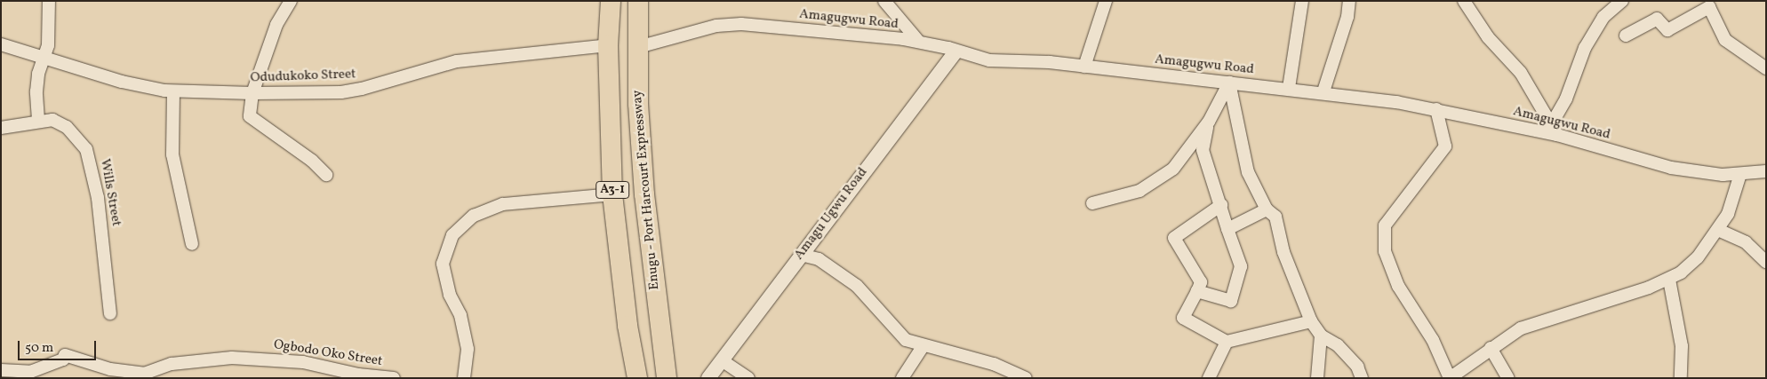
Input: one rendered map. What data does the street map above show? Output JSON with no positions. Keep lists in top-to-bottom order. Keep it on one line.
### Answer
{"streets":{"highway":["A3-1","Enugu - Port Harcourt Expressway"],"street":["Amagugwu Road","Odudukoko Street","Wills Street","Amagu Ugwu Road","Ogbodo Oko Street"]},"crossings":[["Amagugwu Road","Enugu - Port Harcourt Expressway"],["Amagugwu Road","Amagu Ugwu Road"],["Odudukoko Street","A3-1"]],"scale_bar":"50 m"}
